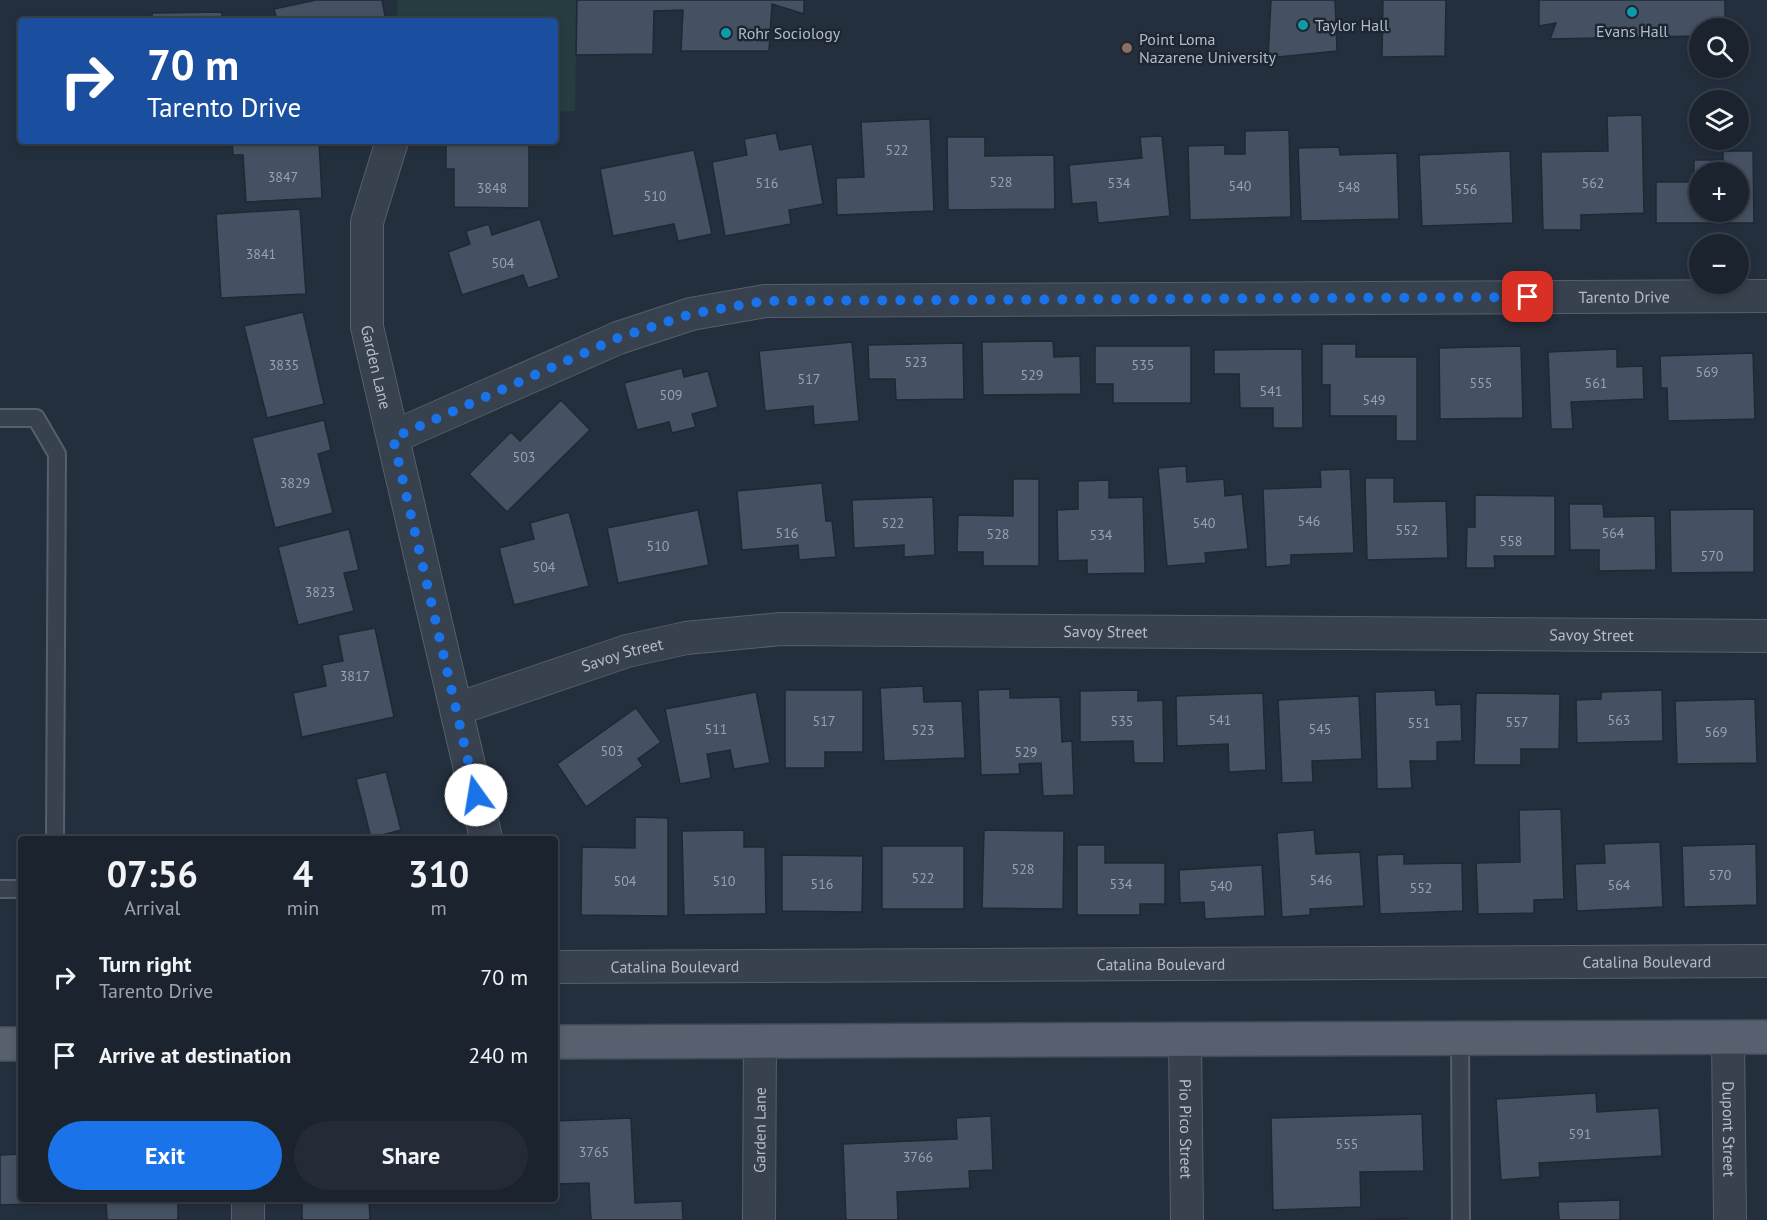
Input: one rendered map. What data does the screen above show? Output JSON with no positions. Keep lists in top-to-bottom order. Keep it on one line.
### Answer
{"streets":{"street":["Tarento Drive","Garden Lane","Savoy Street","Catalina Boulevard","Dupont Street","Pio Pico Street"]},"crossings":[["Tarento Drive","Garden Lane"],["Garden Lane","Savoy Street"]],"places":["Evans Hall","Taylor Hall","Rohr Sociology","Point Loma Nazarene University"],"house_numbers":["522","3847","528","516","534","562","540","548","3848","556","510","3841","504","523","3835","535","569","529","517","555","561","541","509","549","503","3829","546","522","540","552","516","564","528","534","558","510","570","504","3823","3817","541","563","517","535","557","551","511","545","523","569","503","529","528","570","522","546","504","510","516","534","564","540","552","591","555","3765","3766"],"page":{"map_buttons":["+","−"],"turn":["70 m","Tarento Drive"],"eta":["07:56","Arrival","4","min","310","m"],"list":[{"name":"Turn right","note":"Tarento Drive","value":"70 m"},{"name":"Arrive at destination","value":"240 m"}],"buttons":["Exit","Share"]}}
